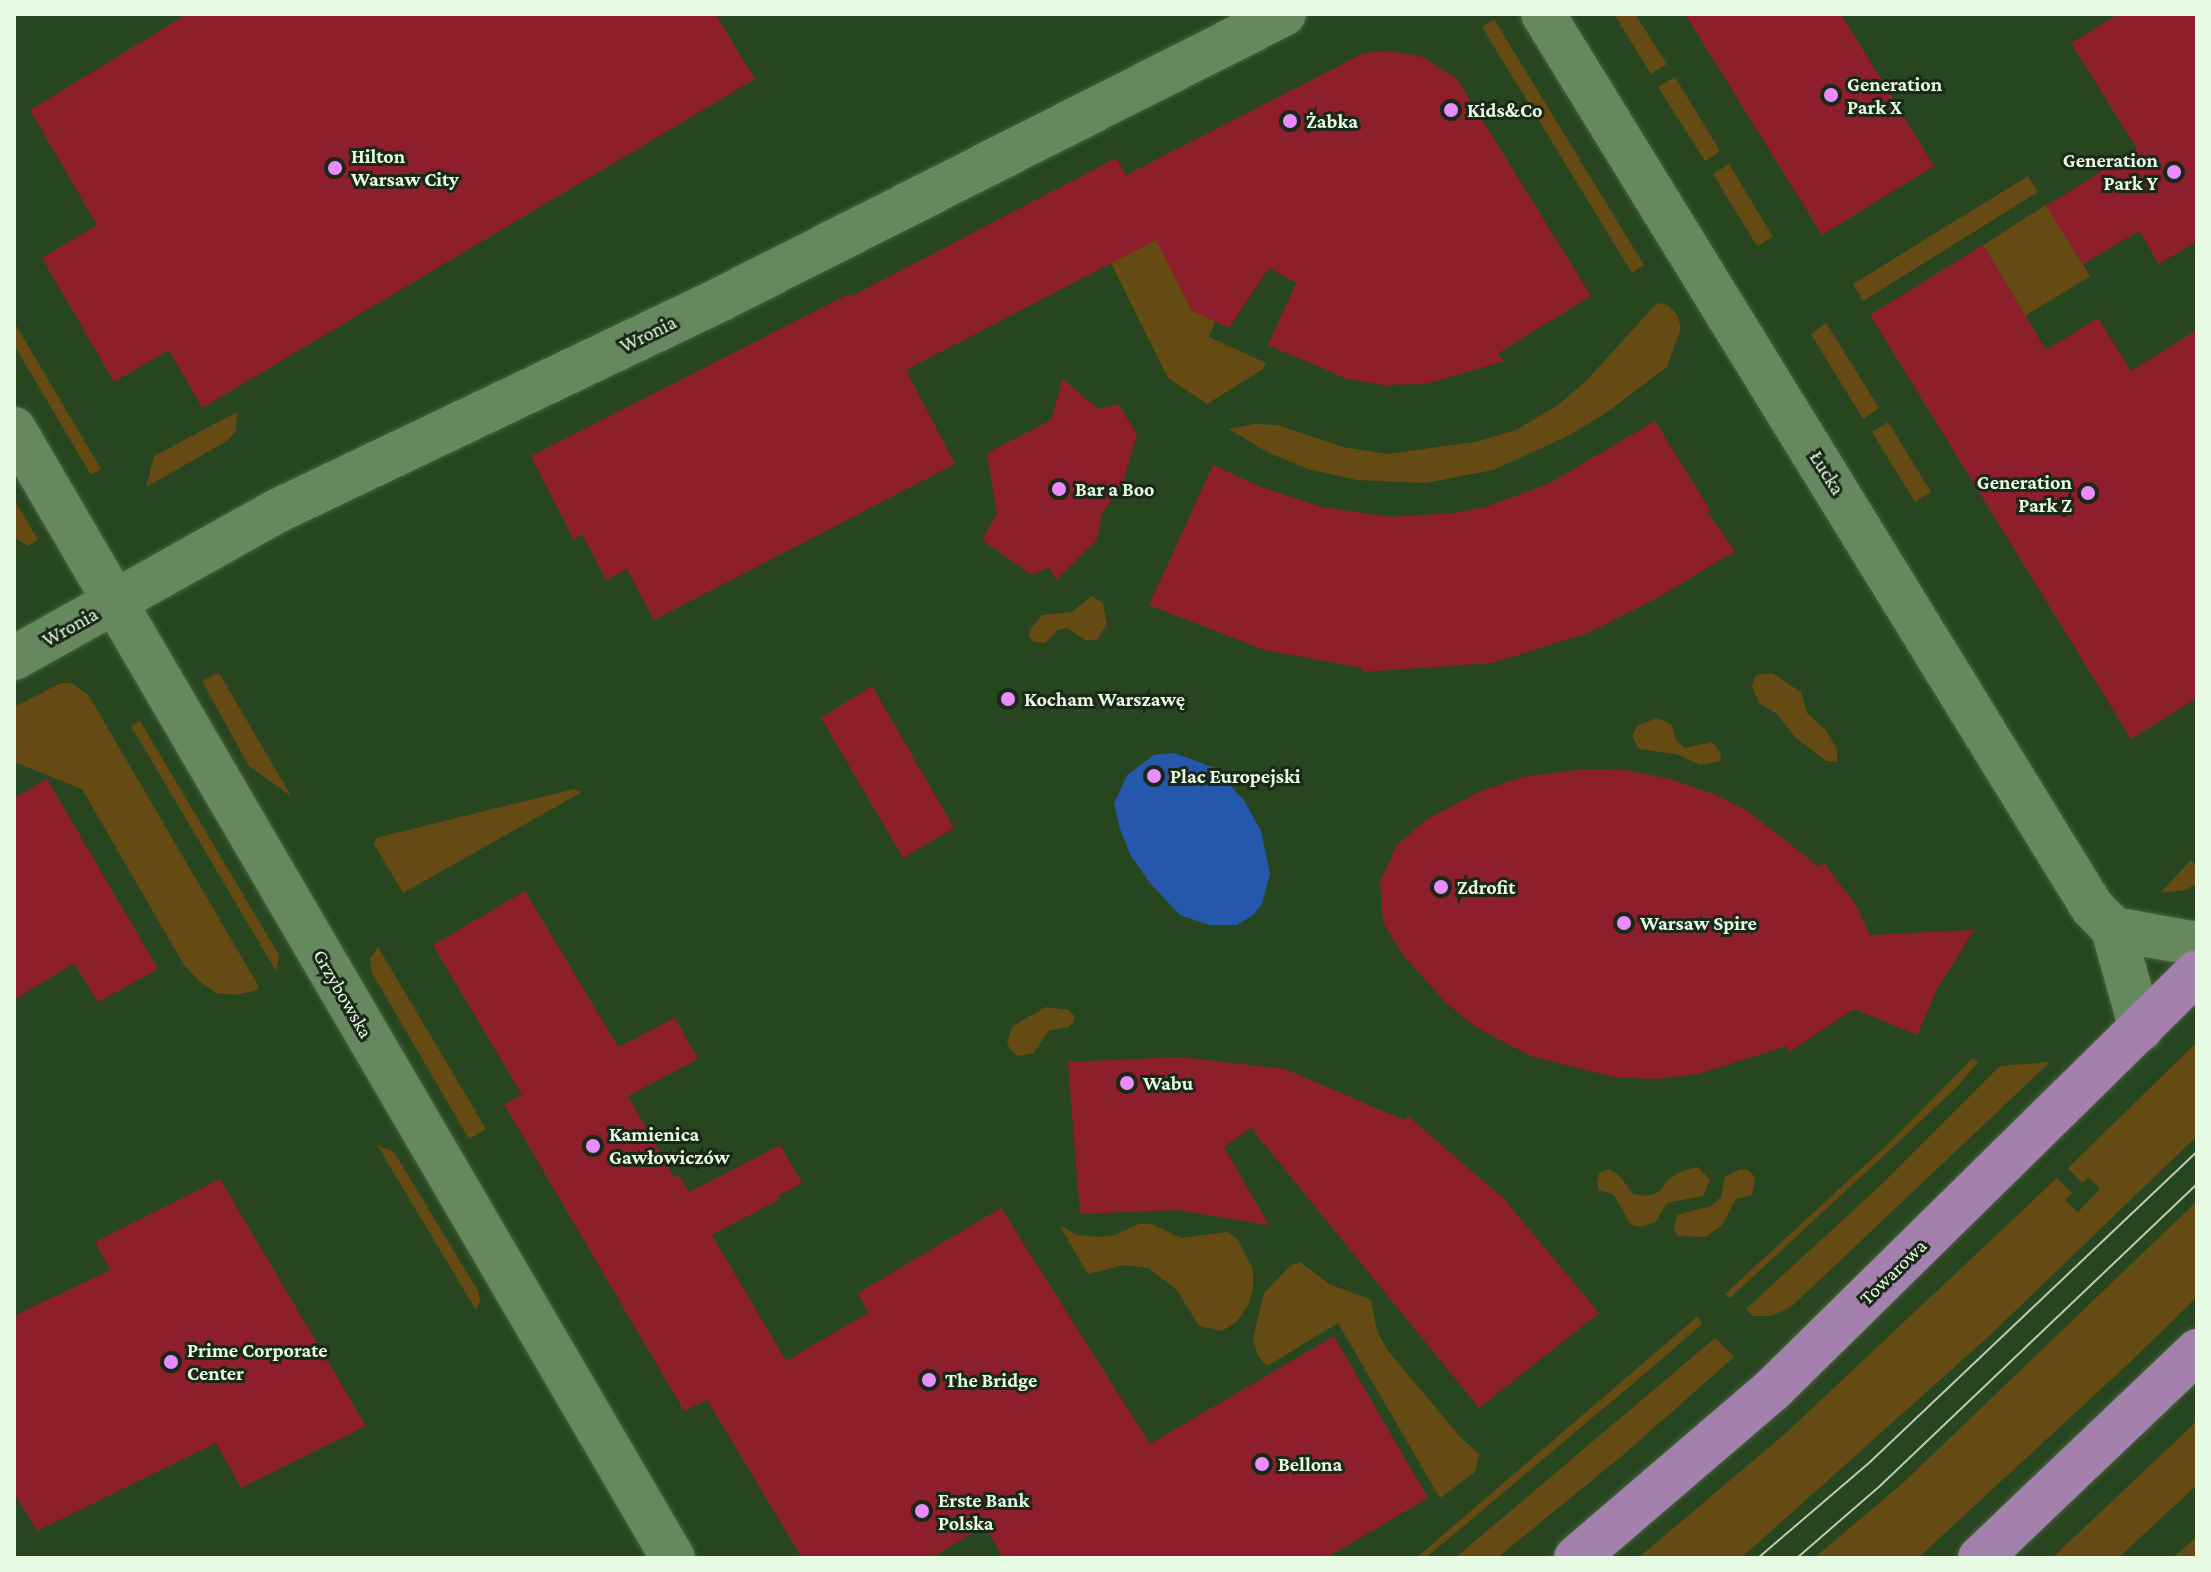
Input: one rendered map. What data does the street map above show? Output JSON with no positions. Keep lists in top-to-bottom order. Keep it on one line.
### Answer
{"streets":{"main road":["Towarowa"],"street":["Wronia","Łucka","Grzybowska"]},"crossings":[["Wronia","Grzybowska"],["Łucka","Towarowa"]],"places":["Generation Park X","Kids&Co","Żabka","Hilton Warsaw City","Generation Park Y","Bar a Boo","Generation Park Z","Kocham Warszawę","Plac Europejski","Zdrofit","Warsaw Spire","Wabu","Kamienica Gawłowiczów","Prime Corporate Center","The Bridge","Bellona","Erste Bank Polska"]}
